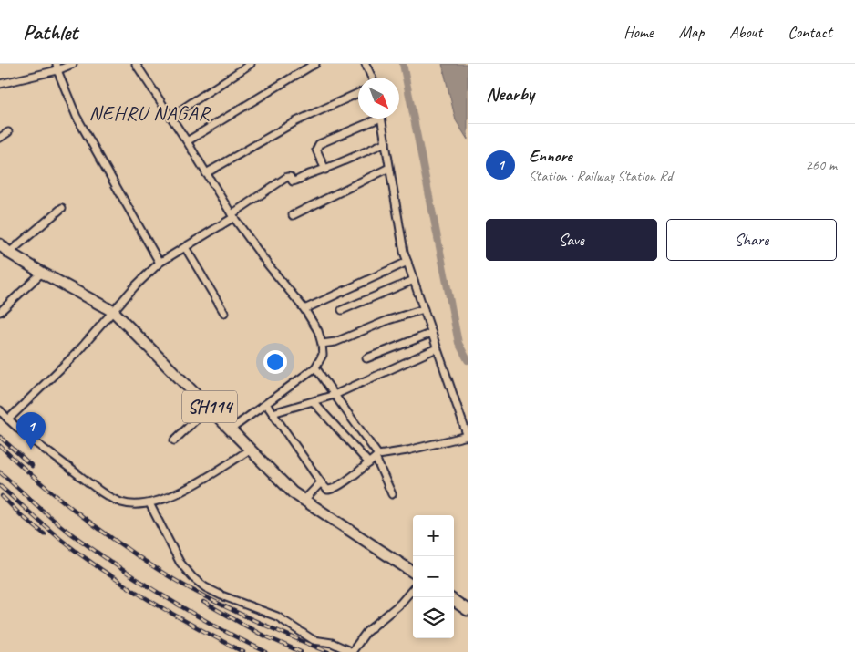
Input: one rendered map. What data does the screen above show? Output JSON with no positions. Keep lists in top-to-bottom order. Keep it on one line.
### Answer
{"streets":{"main road":["SH114"]},"districts":["NEHRU NAGAR"],"north":"bottom right","page":{"header":"Pathlet","nav":["Home","Map","About","Contact"],"heading":"Nearby","list":[{"mark":"1","name":"Ennore","note":"Station · Railway Station Rd","value":"260 m"}],"buttons":["Save","Share"],"pins":"1","map_buttons":["+","−"]}}
